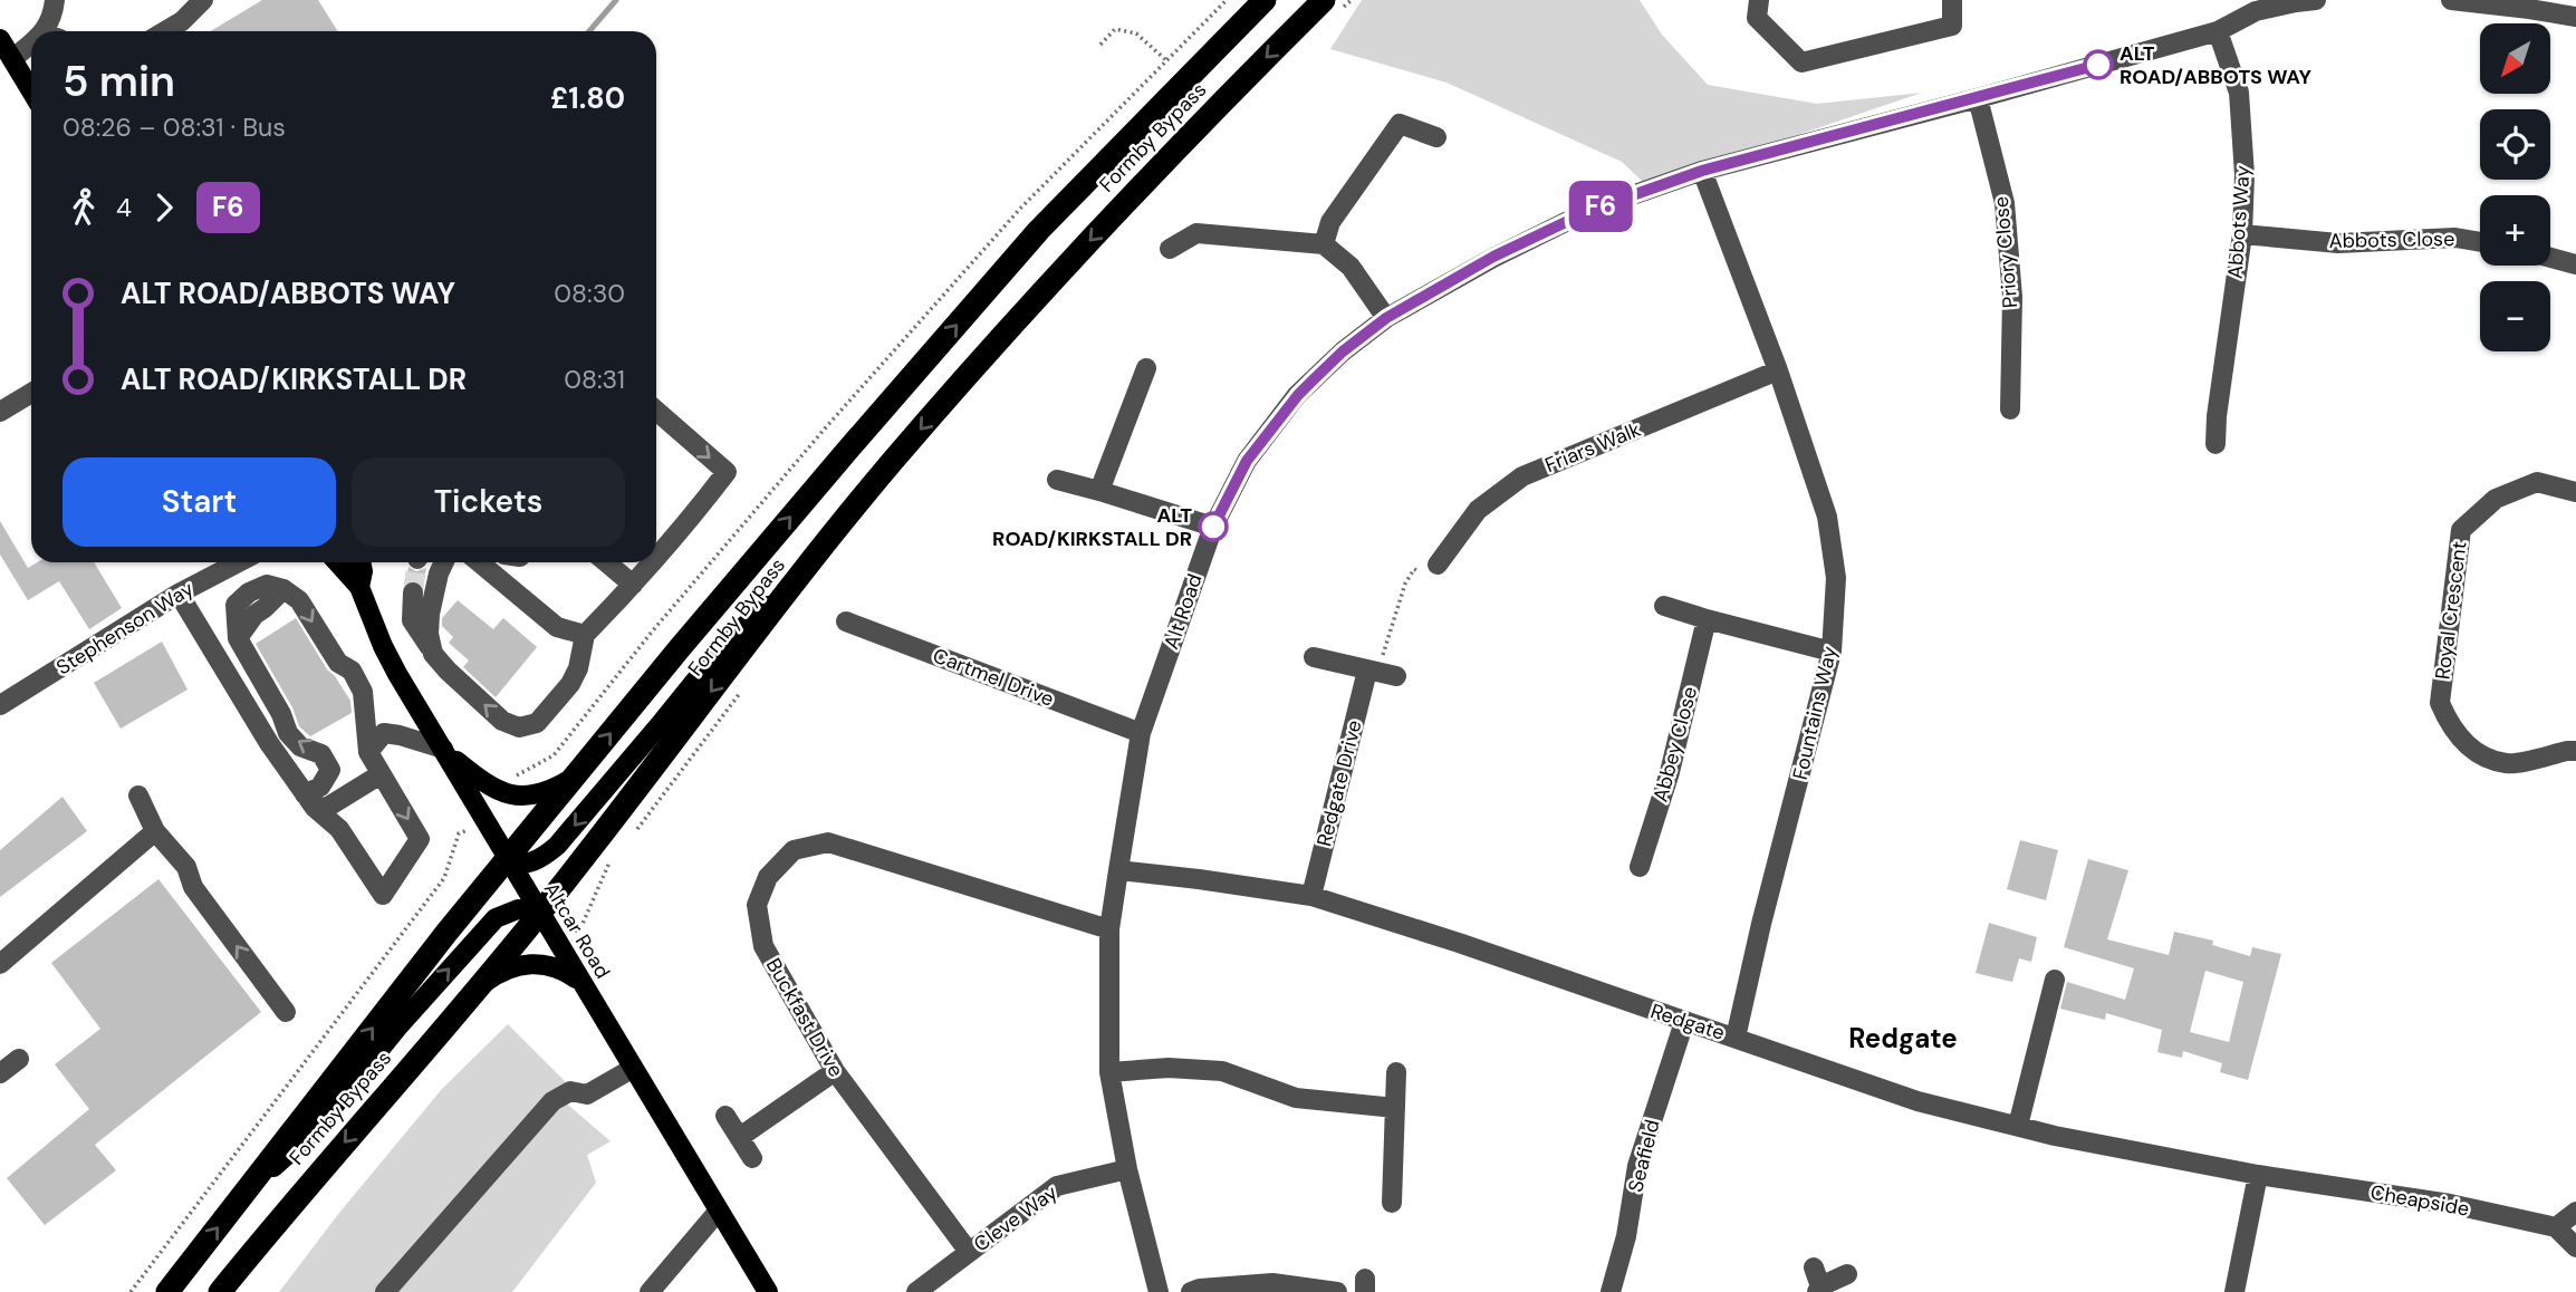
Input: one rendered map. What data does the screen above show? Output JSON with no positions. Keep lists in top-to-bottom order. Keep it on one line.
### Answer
{"streets":{"highway":["Formby Bypass"],"main road":["Altcar Road"],"street":["Abbots Way","Abbots Close","Priory Close","Friars Walk","Royal Crescent","Alt Road","Stephenson Way","Cartmel Drive","Fountains Way","Abbey Close","Redgate Drive","Buckfast Drive","Redgate","Seafield","Cheapside","Cleve Way"]},"crossings":[["Formby Bypass","Altcar Road"],["Abbots Way","Abbots Close"],["Abbots Way","Alt Road"],["Priory Close","Alt Road"],["Friars Walk","Fountains Way"],["Alt Road","Cartmel Drive"],["Alt Road","Fountains Way"],["Alt Road","Buckfast Drive"],["Alt Road","Redgate"],["Alt Road","Cleve Way"],["Fountains Way","Redgate"],["Redgate Drive","Redgate"],["Buckfast Drive","Cleve Way"],["Redgate","Seafield"],["Redgate","Cheapside"]],"districts":["Redgate"],"places":["ALT ROAD/ABBOTS WAY","ALT ROAD/KIRKSTALL DR"],"lines":["bus line F6"],"north":"bottom left","page":{"on_map":"F6","map_buttons":["+","−"],"heading":["5 min","08:26 – 08:31 · Bus","£1.80"],"legs":["4","F6"],"list":[{"name":"ALT ROAD/ABBOTS WAY","value":"08:30"},{"name":"ALT ROAD/KIRKSTALL DR","value":"08:31"}],"buttons":["Start","Tickets"]}}
